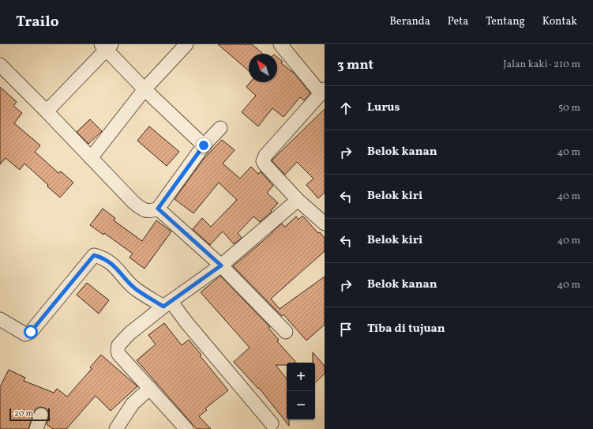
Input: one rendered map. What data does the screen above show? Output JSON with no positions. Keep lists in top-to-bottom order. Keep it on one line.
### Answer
{"scale_bar":"20 m","north":"top left","page":{"header":"Trailo","nav":["Beranda","Peta","Tentang","Kontak"],"heading":["3 mnt","Jalan kaki · 210 m"],"list":[["Lurus","50 m"],["Belok kanan","40 m"],["Belok kiri","40 m"],["Belok kiri","40 m"],["Belok kanan","40 m"],"Tiba di tujuan"],"map_buttons":["+","−"],"scale":"20 m"}}
